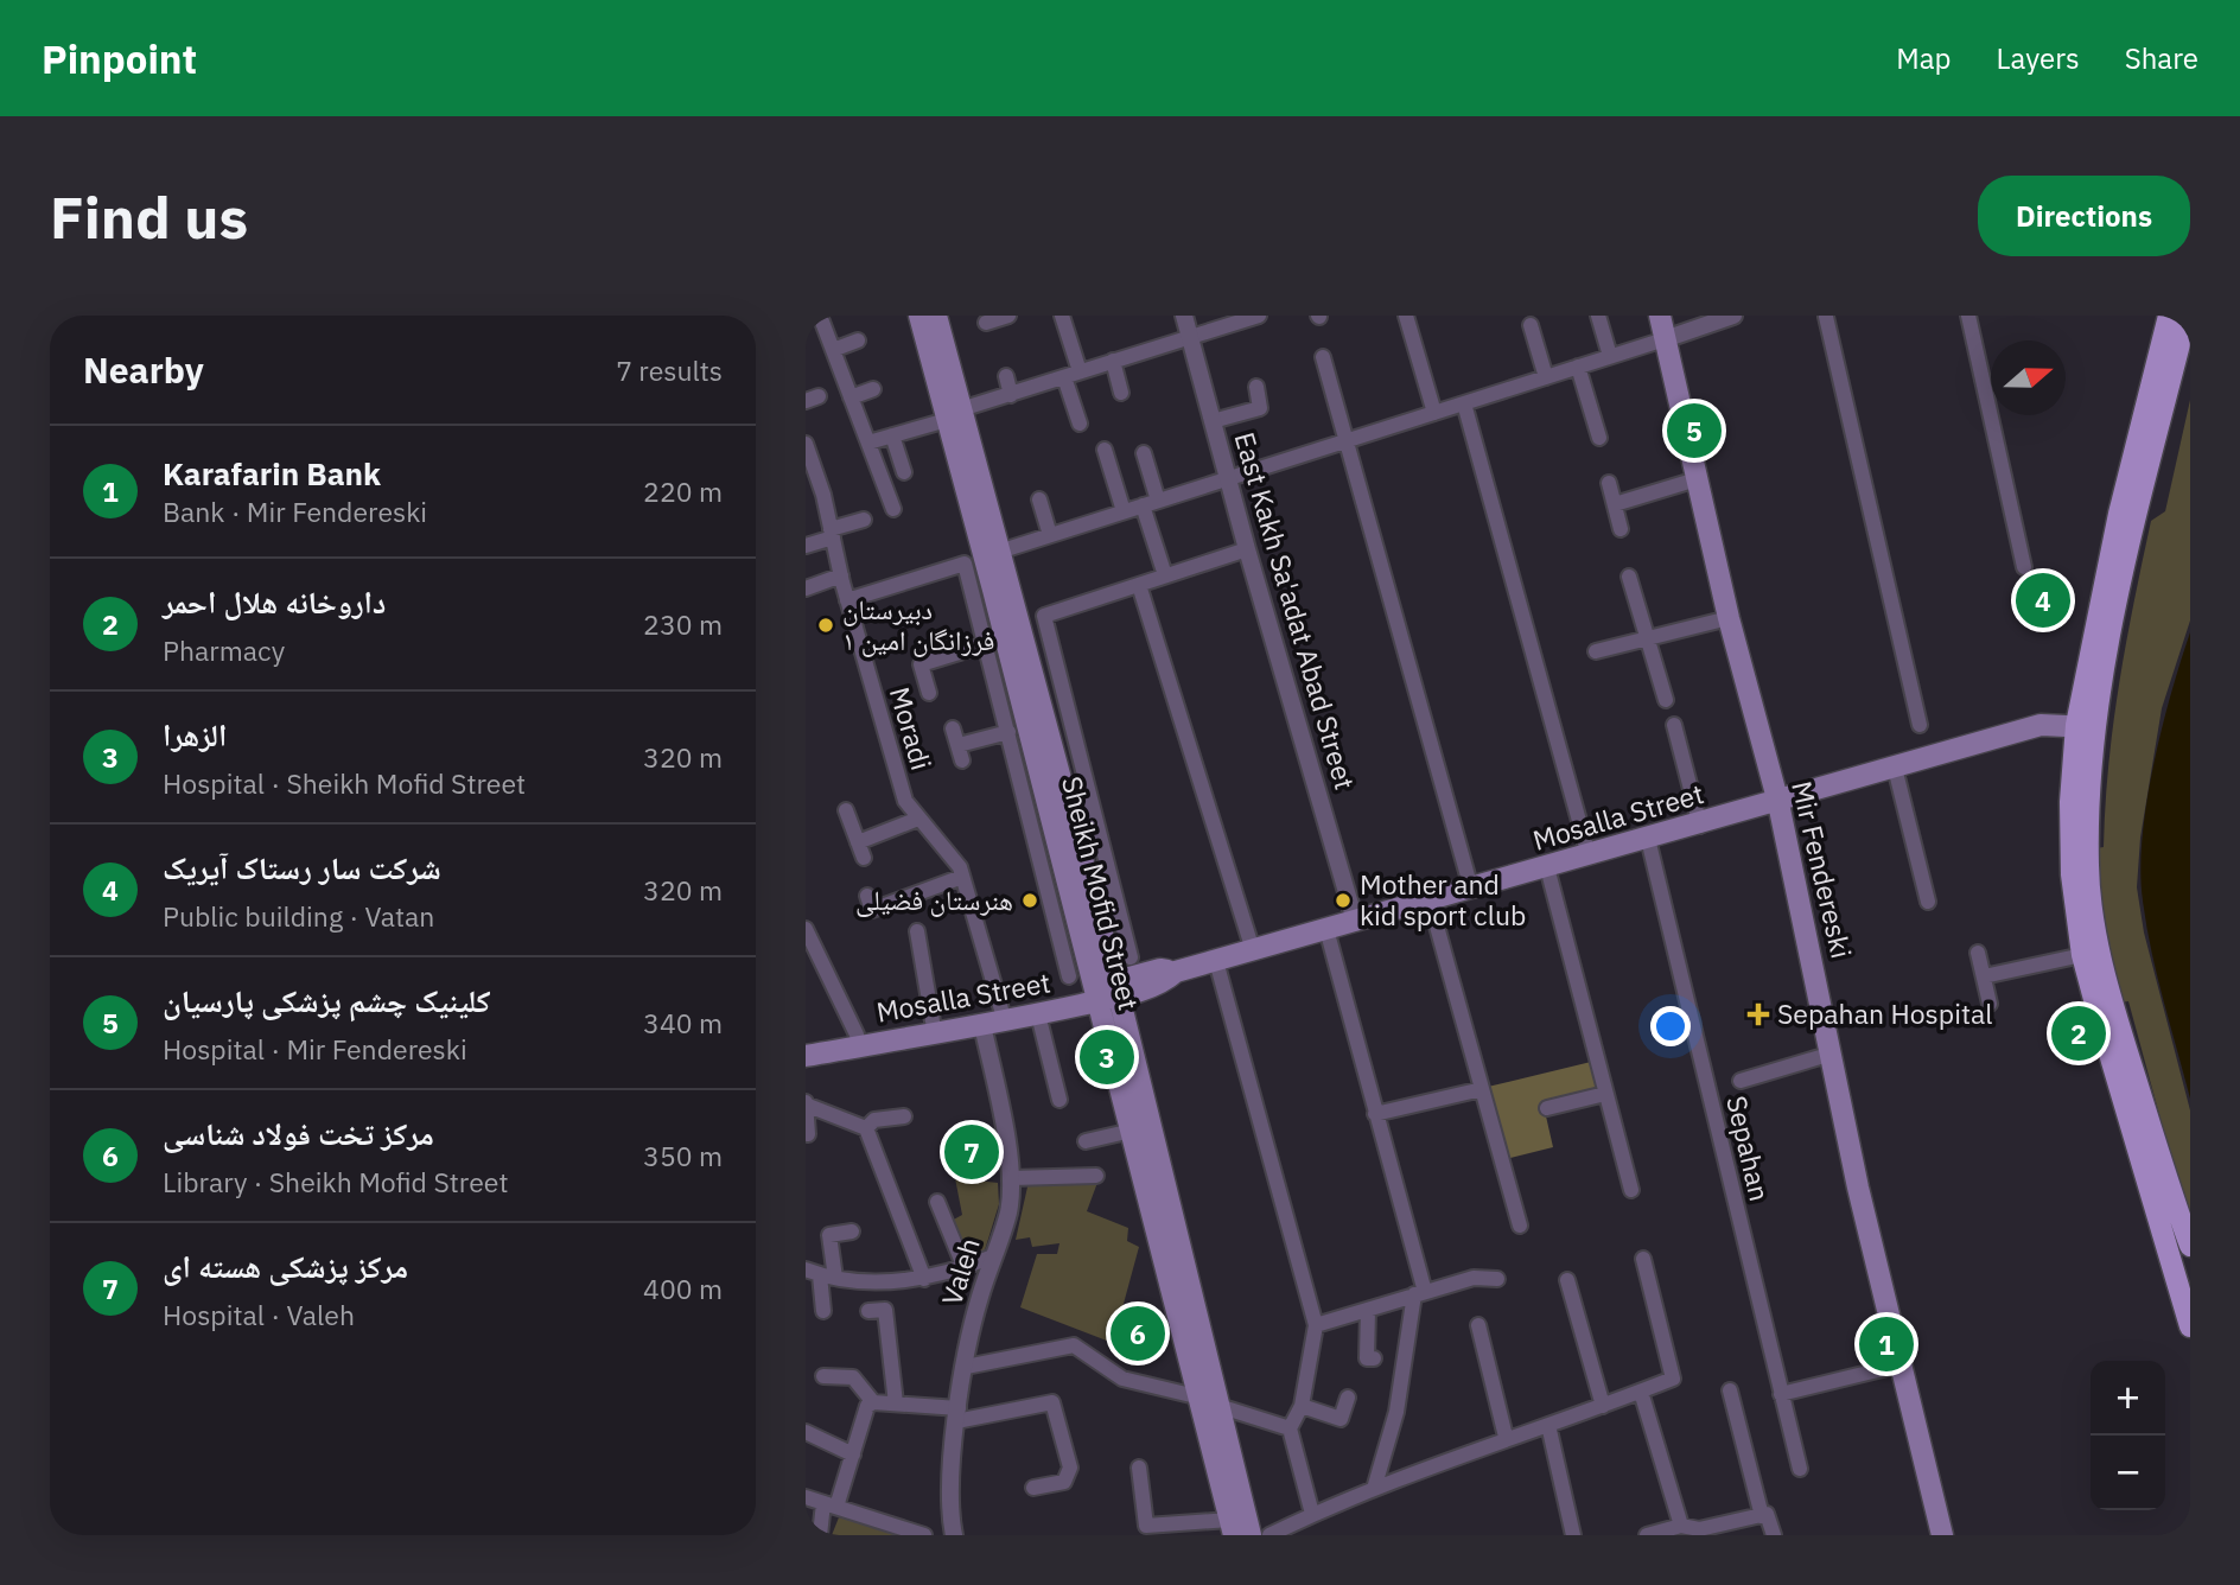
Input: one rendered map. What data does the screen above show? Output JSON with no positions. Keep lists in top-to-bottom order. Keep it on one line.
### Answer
{"streets":{"main road":["Mosalla Street","Mir Fendereski","Sheikh Mofid Street"],"street":["East Kakh Sa'adat Abad Street","Moradi","Sepahan","Valeh"]},"crossings":[["East Kakh Sa'adat Abad Street","Mosalla Street"],["Moradi","Mosalla Street"],["Mosalla Street","Mir Fendereski"],["Mosalla Street","Sheikh Mofid Street"],["Mosalla Street","Sepahan"],["Mosalla Street","Valeh"]],"places":{"other":["دبیرستان فرزانگان امین ۱","هنرستان فضیلی","Mother and kid sport club"],"health":["Sepahan Hospital"]},"north":"right","page":{"header":"Pinpoint","nav":["Map","Layers","Share"],"buttons":"Directions","title":"Find us","heading":["Nearby","7 results"],"pins":["5","4","2","3","7","6","1"],"list":[{"mark":"1","name":"Karafarin Bank","note":"Bank · Mir Fendereski","value":"220 m"},{"mark":"2","name":"داروخانه هلال احمر","note":"Pharmacy","value":"230 m"},{"mark":"3","name":"الزهرا","note":"Hospital · Sheikh Mofid Street","value":"320 m"},{"mark":"4","name":"شرکت سار رستاک آیریک","note":"Public building · Vatan","value":"320 m"},{"mark":"5","name":"کلینیک چشم پزشکی پارسیان","note":"Hospital · Mir Fendereski","value":"340 m"},{"mark":"6","name":"مرکز تخت فولاد شناسی","note":"Library · Sheikh Mofid Street","value":"350 m"},{"mark":"7","name":"مرکز پزشکی هسته ای","note":"Hospital · Valeh","value":"400 m"}],"map_buttons":["+","−"]}}
